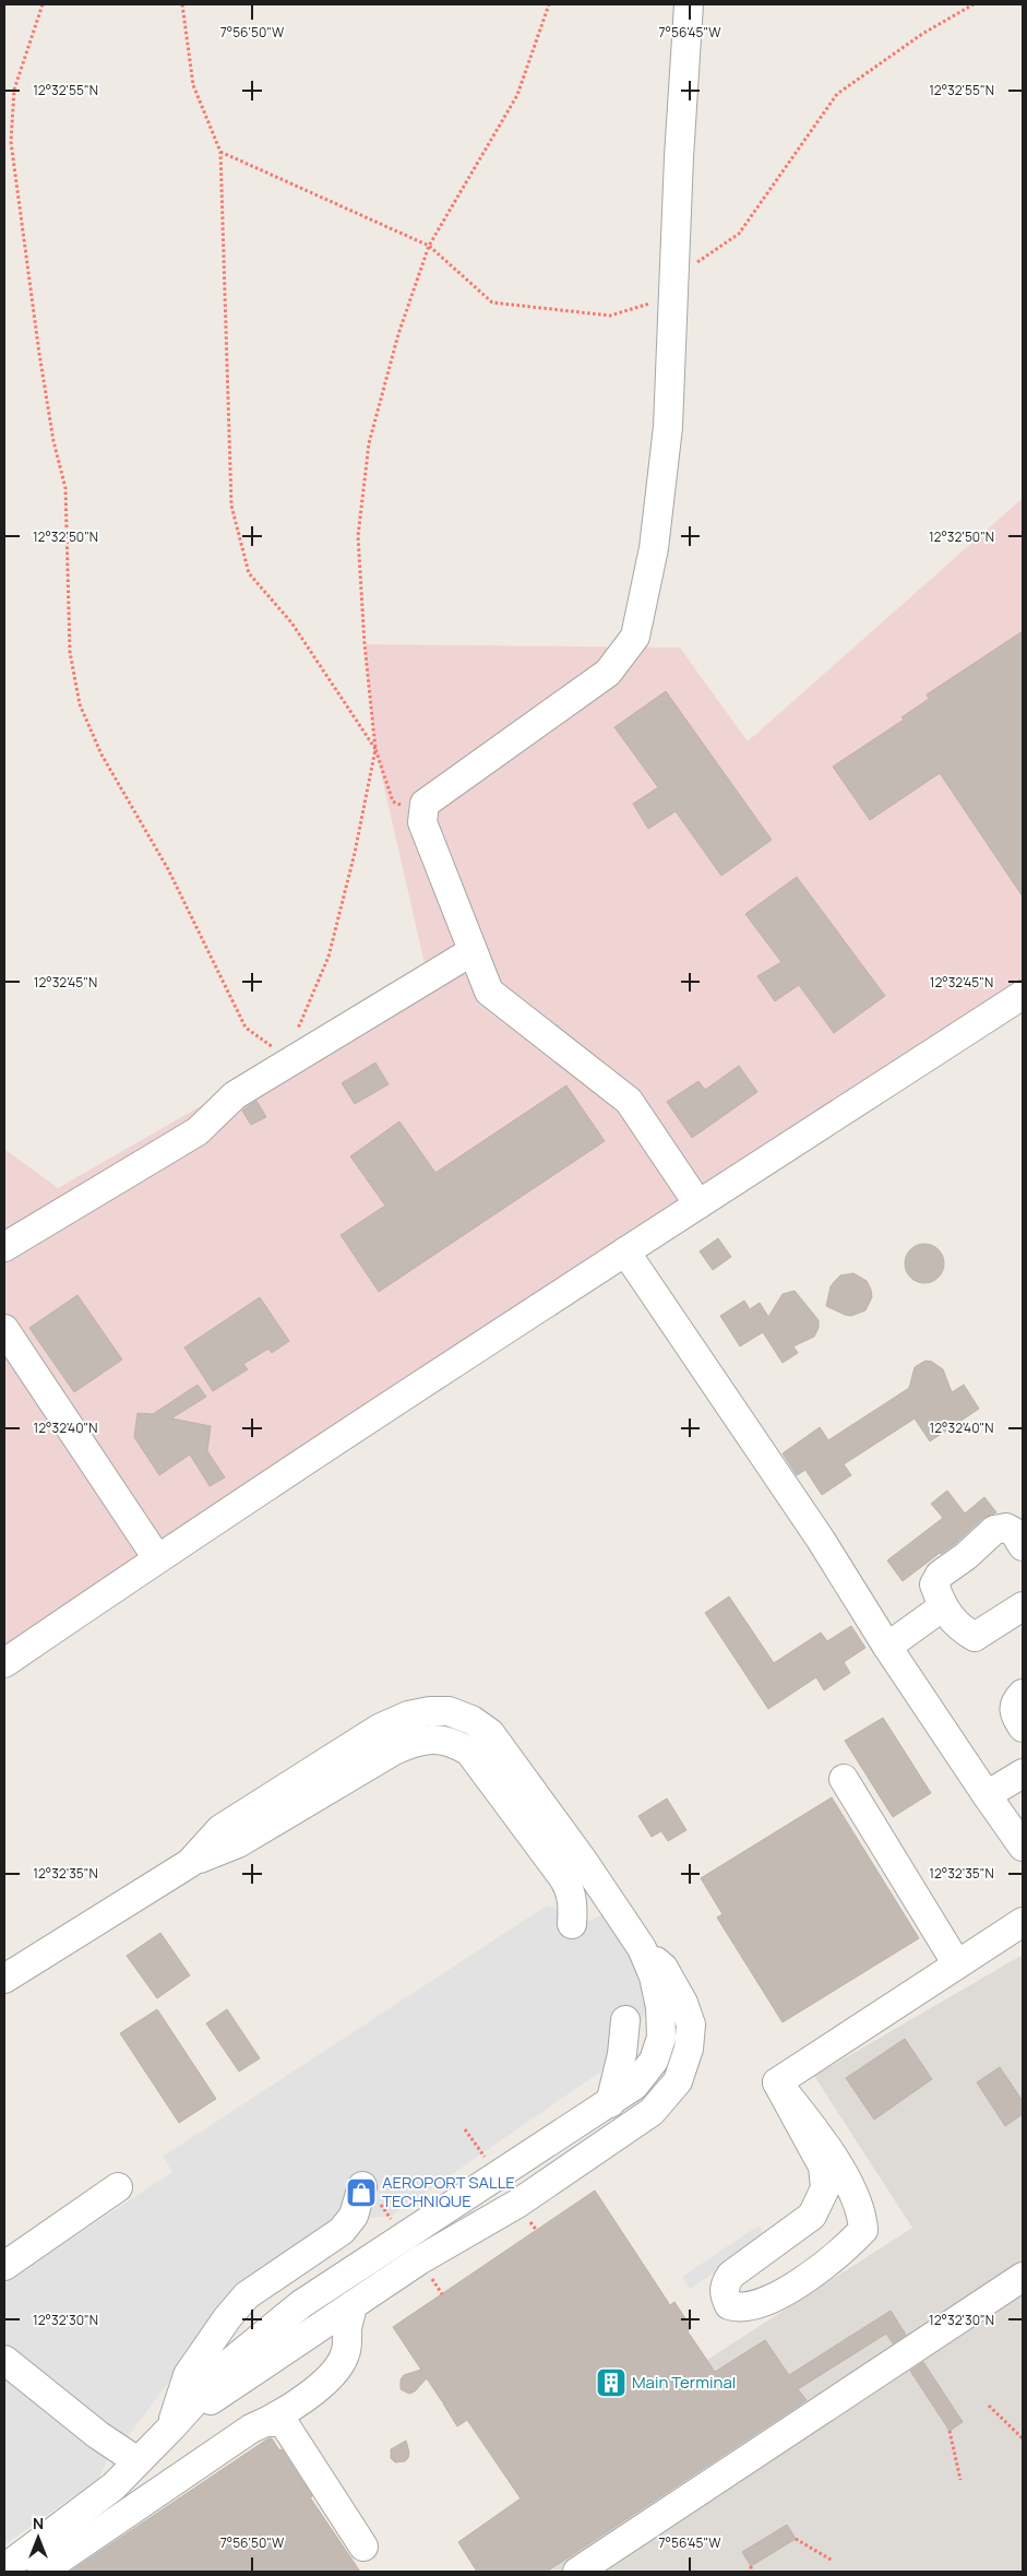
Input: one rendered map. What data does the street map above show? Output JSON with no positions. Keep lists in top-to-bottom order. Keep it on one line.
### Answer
{"places":{"shop":["AEROPORT SALLE TECHNIQUE"],"building":["Main Terminal"]},"north":"top","coordinates":["7°56'50\"W","7°56'45\"W","12°32'55\"N","12°32'50\"N","12°32'45\"N","12°32'40\"N","12°32'35\"N","12°32'30\"N"]}
